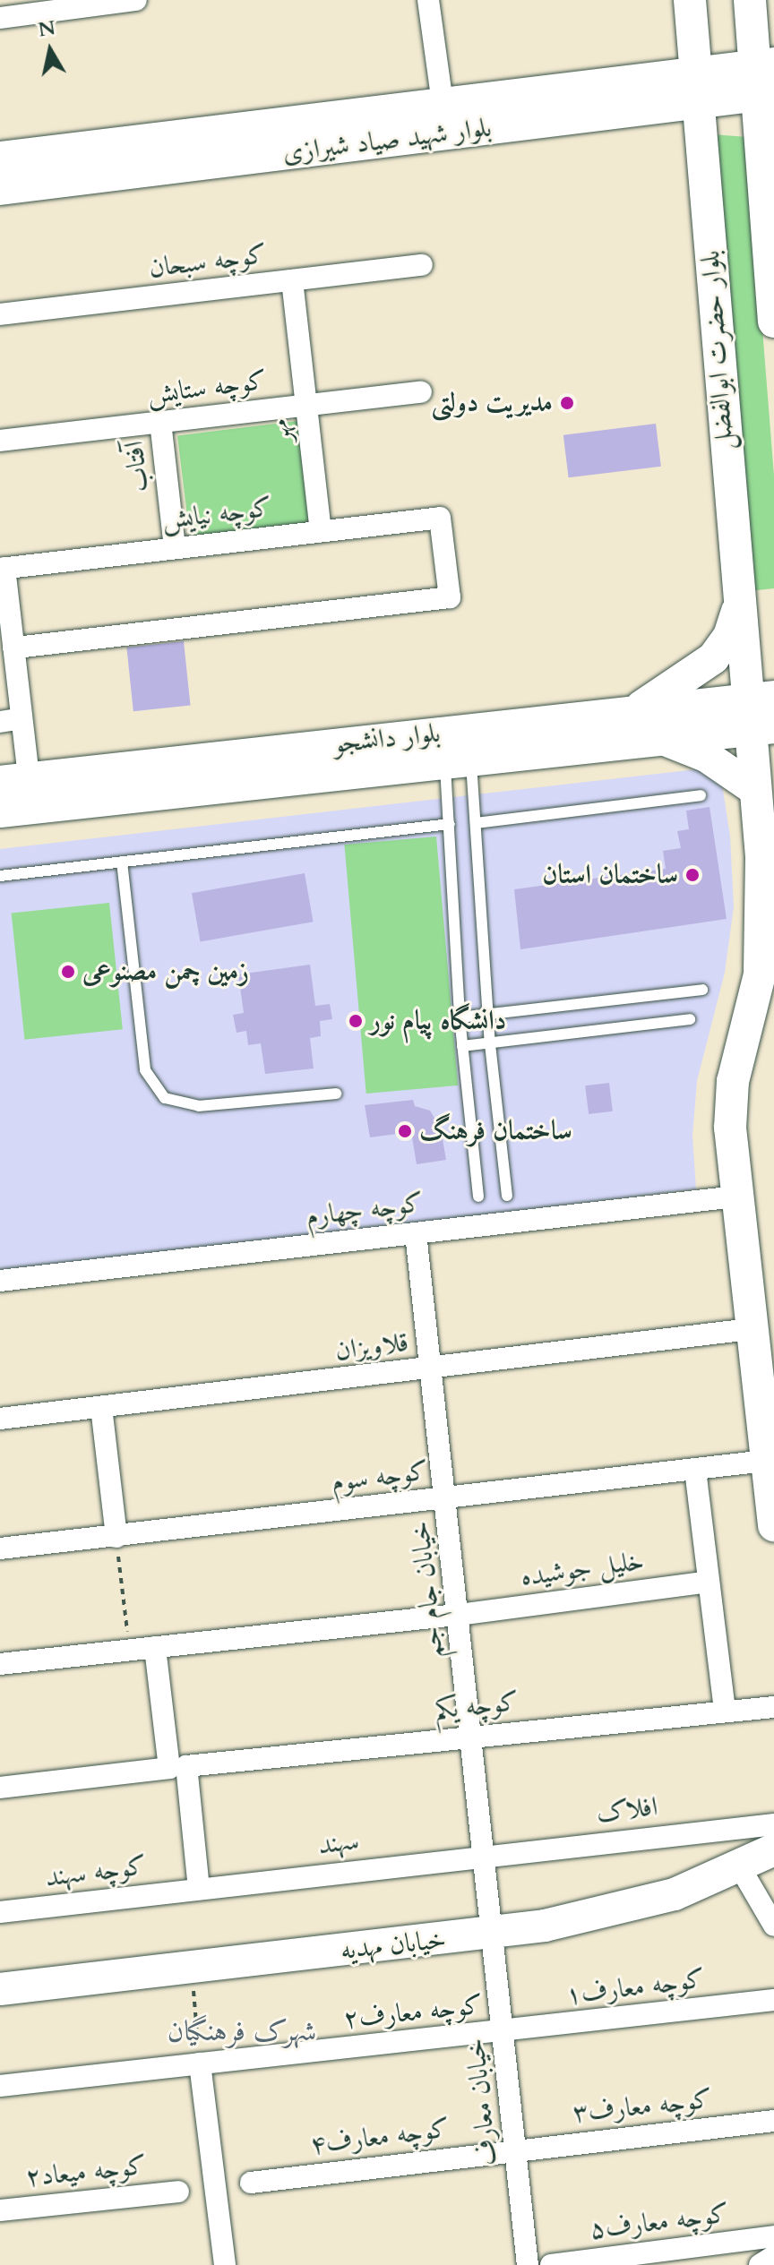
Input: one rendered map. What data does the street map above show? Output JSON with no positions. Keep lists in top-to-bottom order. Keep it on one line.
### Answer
{"streets":{"main road":["بلوار شهید صیاد شیرازی","بلوار حضرت ابوالفضل","بلوار دانشجو","خیابان مهدیه"],"street":["کوچه سبحان","کوچه ستایش","مهر","آفتاب","كوچه نيايش","کوچه چهارم","قلاویزان","کوچه سوم","خلیل جوشیده","خیابان جام جم","کوچه یکم","افلاک","سهند","کوچه سهند","کوچه معارف۱","کوچه معارف۲","خیابان معارف","کوچه معارف۳","کوچه معارف۴","کوچه میعاد۲","کوچه معارف۵"]},"crossings":[["بلوار شهید صیاد شیرازی","بلوار حضرت ابوالفضل"],["کوچه سبحان","مهر"],["بلوار حضرت ابوالفضل","بلوار دانشجو"],["بلوار حضرت ابوالفضل","کوچه چهارم"],["بلوار حضرت ابوالفضل","قلاویزان"],["بلوار حضرت ابوالفضل","کوچه سوم"],["کوچه ستایش","مهر"],["کوچه ستایش","آفتاب"],["مهر","كوچه نيايش"],["آفتاب","كوچه نيايش"],["کوچه چهارم","خیابان جام جم"],["قلاویزان","خیابان جام جم"],["کوچه سوم","خیابان جام جم"],["خلیل جوشیده","خیابان جام جم"],["خیابان جام جم","کوچه یکم"],["خیابان جام جم","افلاک"],["خیابان جام جم","سهند"],["خیابان جام جم","خیابان معارف"],["افلاک","سهند"],["افلاک","خیابان معارف"],["سهند","کوچه سهند"],["سهند","خیابان معارف"],["خیابان مهدیه","خیابان معارف"],["کوچه معارف۱","کوچه معارف۲"],["کوچه معارف۱","خیابان معارف"],["کوچه معارف۲","خیابان معارف"],["خیابان معارف","کوچه معارف۳"],["خیابان معارف","کوچه معارف۴"],["کوچه معارف۳","کوچه معارف۴"]],"districts":["شهرک فرهنگیان"],"places":["مدیریت دولتی","ساختمان استان","زمین چمن مصنوعی","دانشگاه پیام نور","ساختمان فرهنگ"],"north":"top"}
